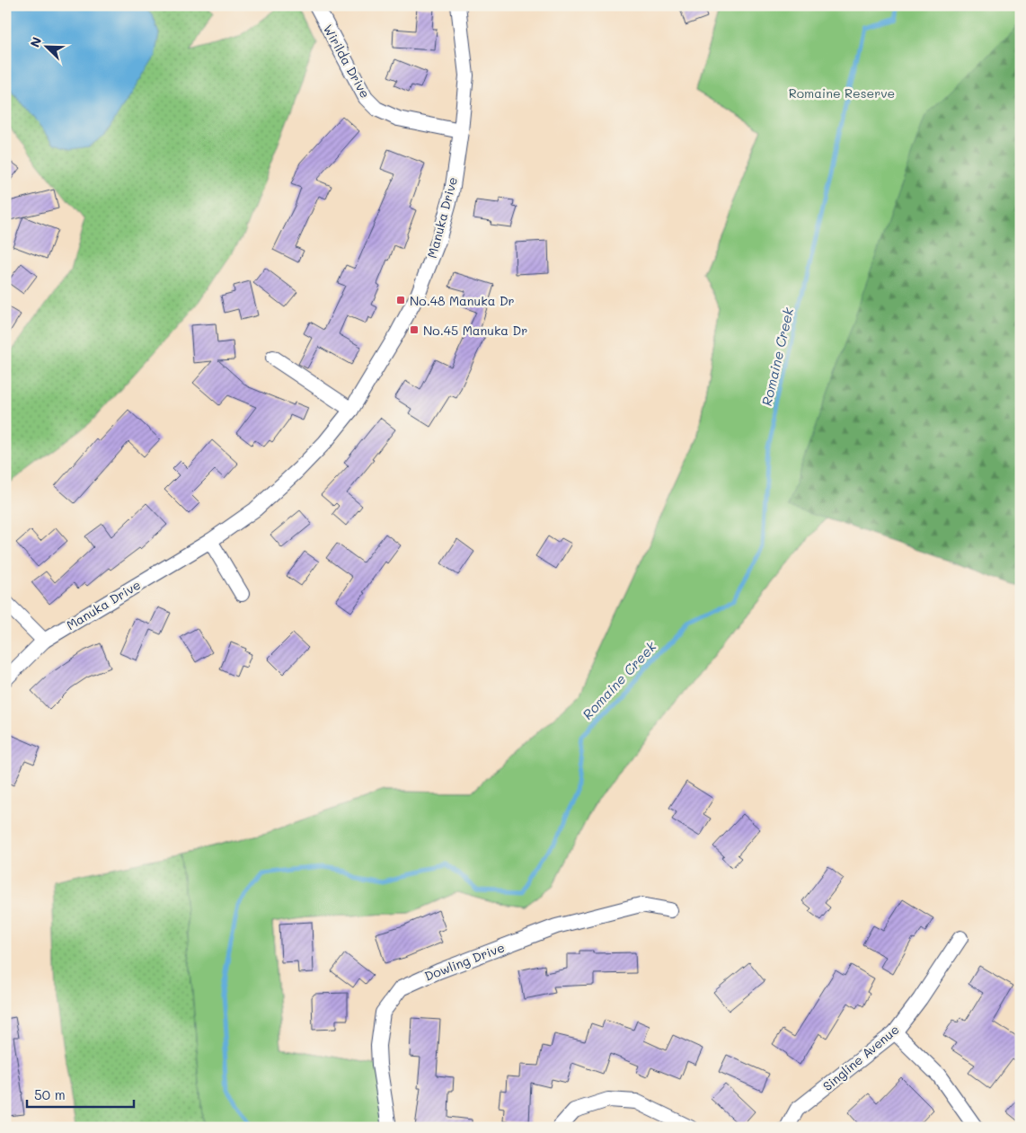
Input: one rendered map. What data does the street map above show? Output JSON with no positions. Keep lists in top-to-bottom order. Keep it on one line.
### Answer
{"streets":{"street":["Wirilda Drive","Manuka Drive","Dowling Drive","Singline Avenue"]},"crossings":[["Wirilda Drive","Manuka Drive"]],"water":["Romaine Creek"],"parks":["Romaine Reserve"],"places":{"transit":["No.48 Manuka Dr","No.45 Manuka Dr"]},"scale_bar":"50 m","north":"top left"}
